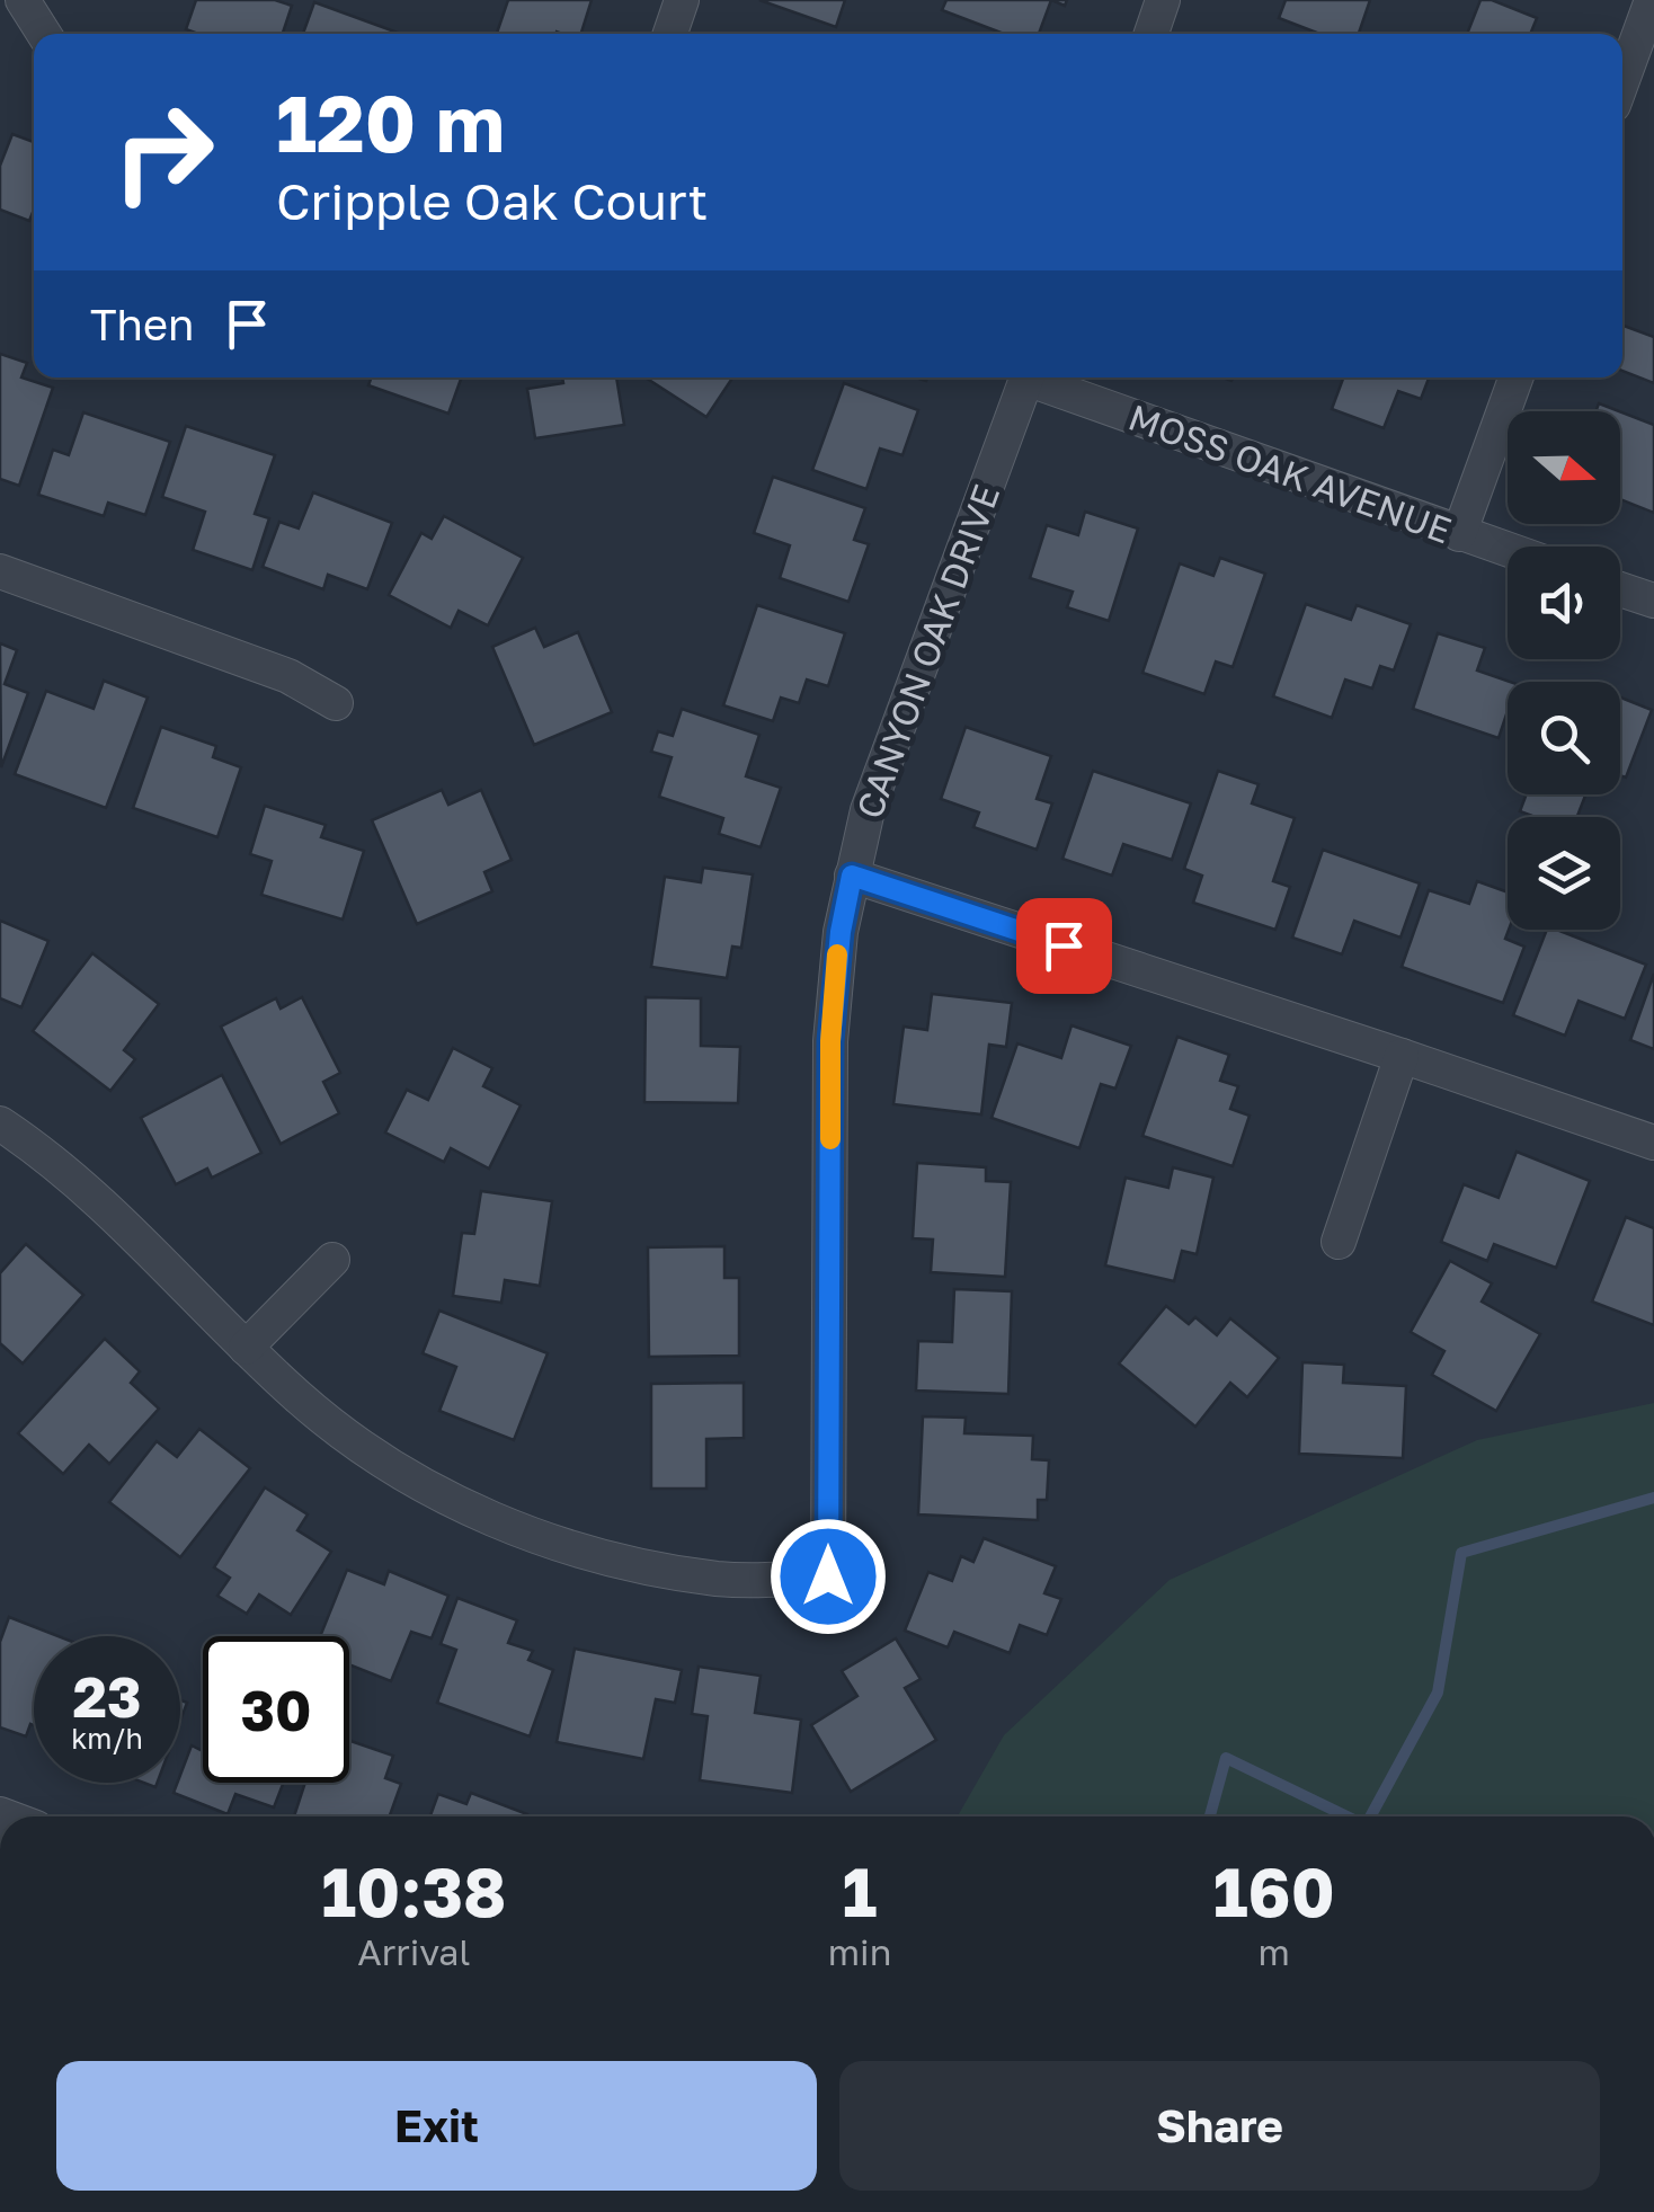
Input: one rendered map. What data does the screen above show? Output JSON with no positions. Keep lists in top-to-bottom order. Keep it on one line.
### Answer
{"streets":{"street":["MOSS OAK AVENUE","CANYON OAK DRIVE"]},"north":"right","page":{"turn":["120 m","Cripple Oak Court"],"then":"Then","speed":"23 km/h","limit":"30","eta":["10:38","Arrival","1","min","160","m"],"buttons":["Exit","Share"]}}
